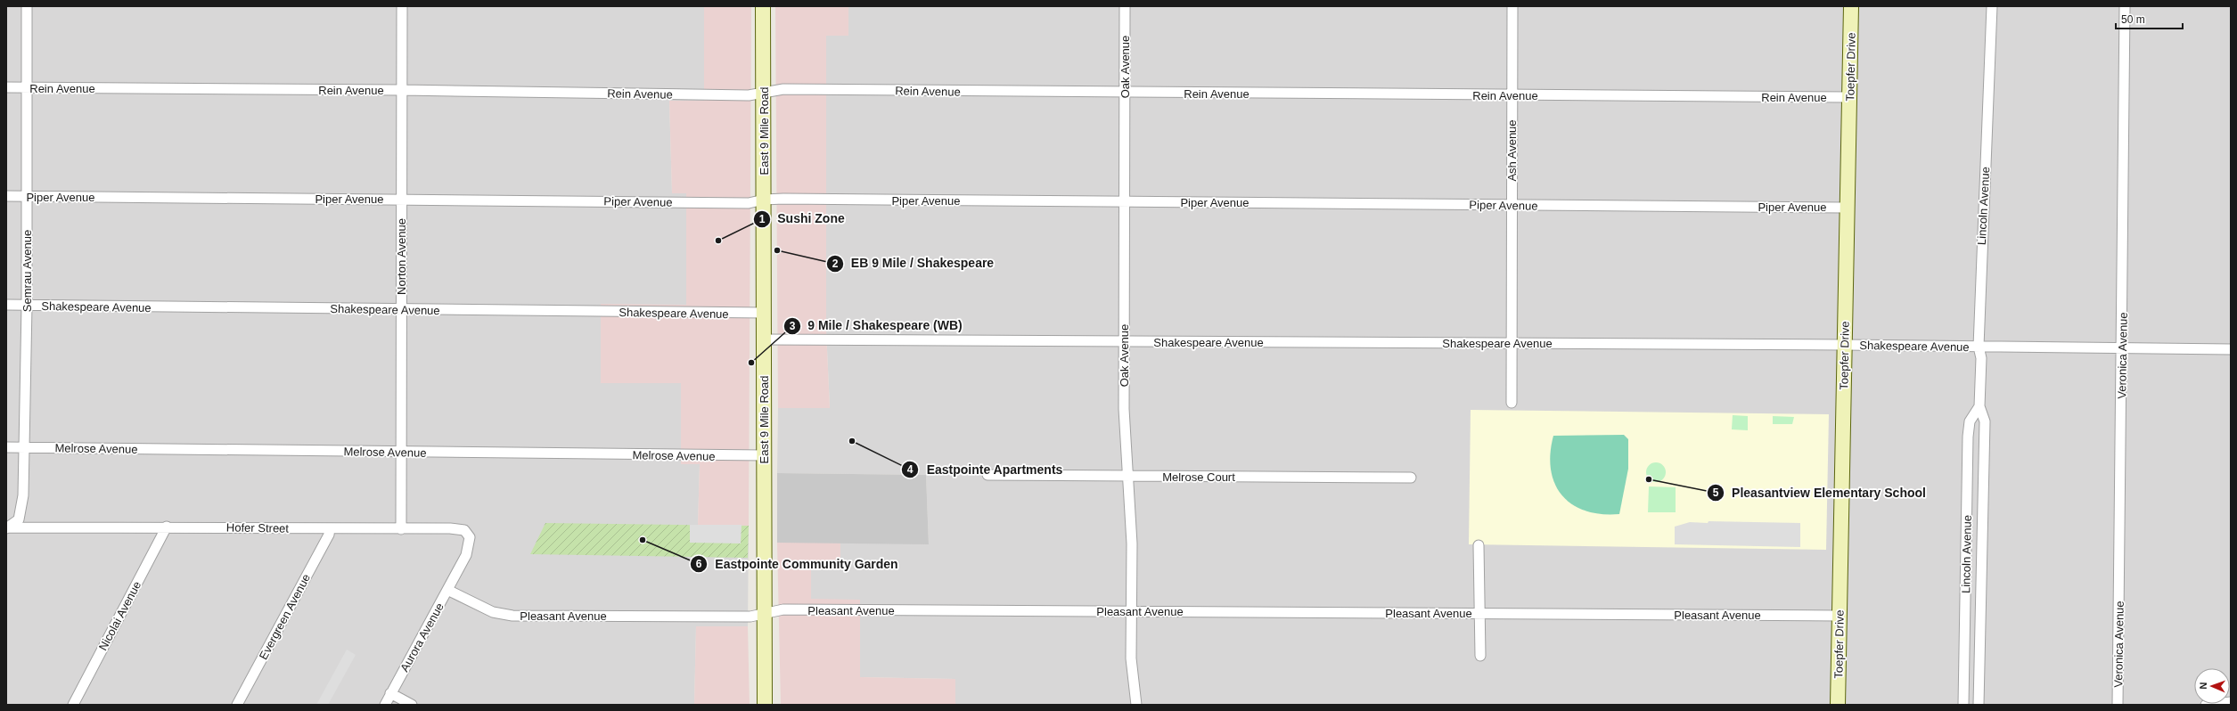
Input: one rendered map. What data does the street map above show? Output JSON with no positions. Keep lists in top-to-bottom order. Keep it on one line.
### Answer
{"streets":{"main road":["Toepfer Drive","East 9 Mile Road"],"street":["Oak Avenue","Rein Avenue","Ash Avenue","Piper Avenue","Lincoln Avenue","Norton Avenue","Semrau Avenue","Shakespeare Avenue","Veronica Avenue","Melrose Avenue","Melrose Court","Hofer Street","Pleasant Avenue","Nicolai Avenue","Evergreen Avenue","Aurora Avenue"]},"crossings":[["Oak Avenue","Rein Avenue"],["Oak Avenue","Piper Avenue"],["Oak Avenue","Shakespeare Avenue"],["Oak Avenue","Melrose Court"],["Oak Avenue","Pleasant Avenue"],["Toepfer Drive","Rein Avenue"],["Toepfer Drive","Piper Avenue"],["Toepfer Drive","Shakespeare Avenue"],["Toepfer Drive","Pleasant Avenue"],["Rein Avenue","East 9 Mile Road"],["Rein Avenue","Ash Avenue"],["Rein Avenue","Norton Avenue"],["Rein Avenue","Semrau Avenue"],["East 9 Mile Road","Piper Avenue"],["East 9 Mile Road","Shakespeare Avenue"],["East 9 Mile Road","Melrose Avenue"],["East 9 Mile Road","Pleasant Avenue"],["Ash Avenue","Piper Avenue"],["Ash Avenue","Shakespeare Avenue"],["Piper Avenue","Norton Avenue"],["Piper Avenue","Semrau Avenue"],["Lincoln Avenue","Shakespeare Avenue"],["Norton Avenue","Shakespeare Avenue"],["Norton Avenue","Melrose Avenue"],["Norton Avenue","Hofer Street"],["Semrau Avenue","Shakespeare Avenue"],["Semrau Avenue","Melrose Avenue"],["Semrau Avenue","Hofer Street"],["Shakespeare Avenue","Veronica Avenue"],["Hofer Street","Nicolai Avenue"],["Hofer Street","Evergreen Avenue"],["Hofer Street","Aurora Avenue"],["Pleasant Avenue","Aurora Avenue"]],"places":["Sushi Zone","EB 9 Mile / Shakespeare","9 Mile / Shakespeare (WB)","Eastpointe Apartments","Pleasantview Elementary School","Eastpointe Community Garden"],"scale_bar":"50 m","north":"left"}
